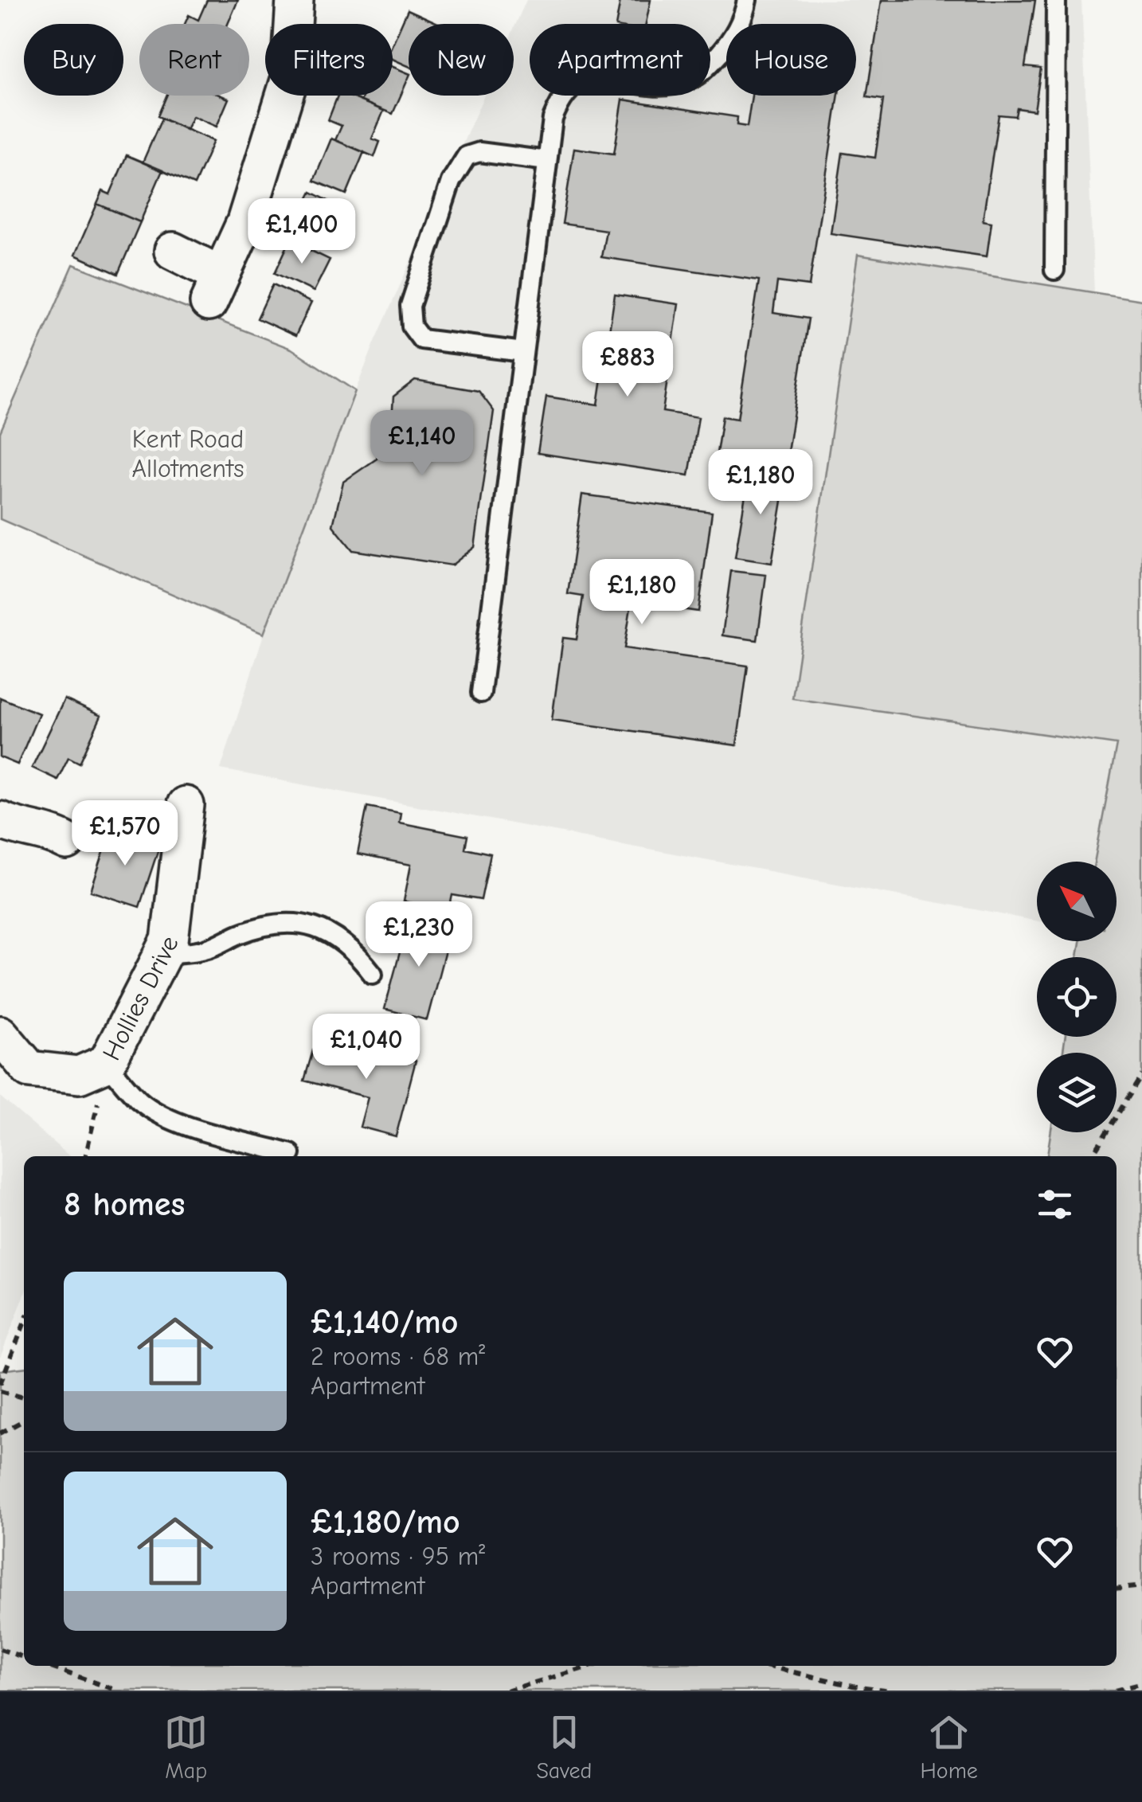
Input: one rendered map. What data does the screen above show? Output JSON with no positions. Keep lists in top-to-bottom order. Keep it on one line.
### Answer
{"streets":{"street":["Hollies Drive"]},"parks":["Kent Road Allotments"],"north":"top left","page":{"chip":["Buy","Rent","Filters","New","Apartment","House"],"price":["£1,400","£883","£1,140","£1,180","£1,180","£1,570","£1,230","£1,040"],"heading":"8 homes","list":[{"name":"£1,140/mo","note":"2 rooms · 68 m² · Apartment"},{"name":"£1,180/mo","note":"3 rooms · 95 m² · Apartment"}],"tabs":["Map","Saved","Home"]}}
